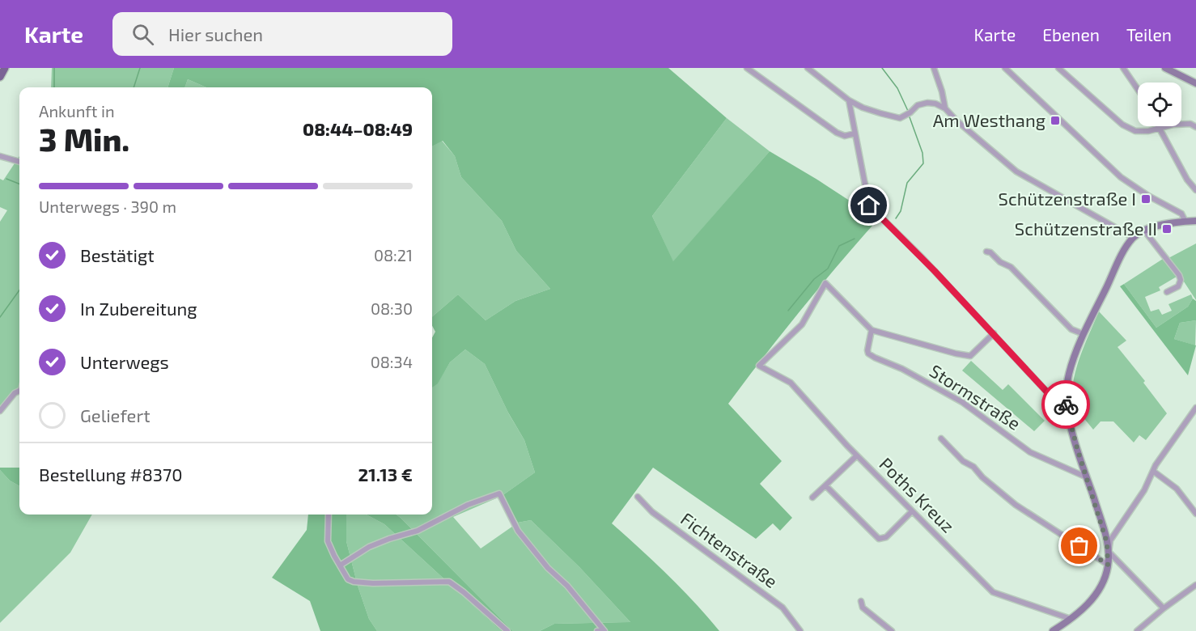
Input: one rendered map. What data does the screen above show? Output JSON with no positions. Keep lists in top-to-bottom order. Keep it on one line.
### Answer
{"streets":{"street":["Stormstraße","Poths Kreuz","Fichtenstraße"]},"crossings":[["Stormstraße","Poths Kreuz"]],"places":{"transit":["Am Westhang","Schützenstraße I","Schützenstraße II"]},"page":{"header":"Karte","search":"Hier suchen","nav":["Karte","Ebenen","Teilen"],"heading":["3 Min.","Ankunft in","08:44–08:49"],"panel":["Bestellung #8370","21.13 €"],"bar":"Unterwegs · 390 m","list":[["Bestätigt","08:21"],["In Zubereitung","08:30"],["Unterwegs","08:34"],"Geliefert"]}}
